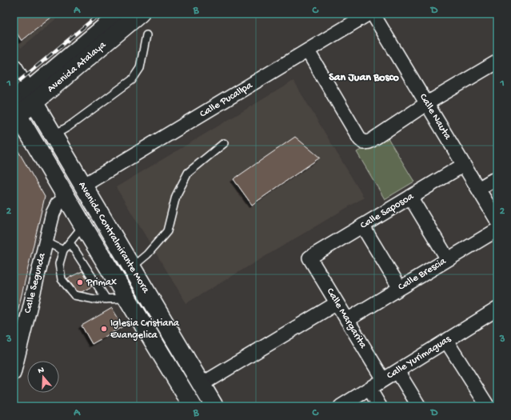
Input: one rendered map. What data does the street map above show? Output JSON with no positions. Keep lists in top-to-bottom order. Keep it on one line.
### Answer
{"streets":{"main road":["Avenida Atalaya","Avenida Contralmirante Mora"],"street":["Calle Pucallpa","Calle Nauta","Calle Saposoa","Calle Brescia","Calle Segunda","Calle Margarita","Calle Yurimaguas"]},"crossings":[["Avenida Atalaya","Avenida Contralmirante Mora"],["Calle Pucallpa","Avenida Contralmirante Mora"],["Calle Nauta","Calle Saposoa"],["Calle Saposoa","Calle Margarita"],["Avenida Contralmirante Mora","Calle Segunda"],["Calle Brescia","Calle Margarita"],["Calle Margarita","Calle Yurimaguas"]],"districts":["San Juan Bosco"],"places":["Primax","Iglesia Cristiana Evangelica"],"north":"top","grid":{"columns":["A","B","C","D"],"rows":["1","2","3"]}}
